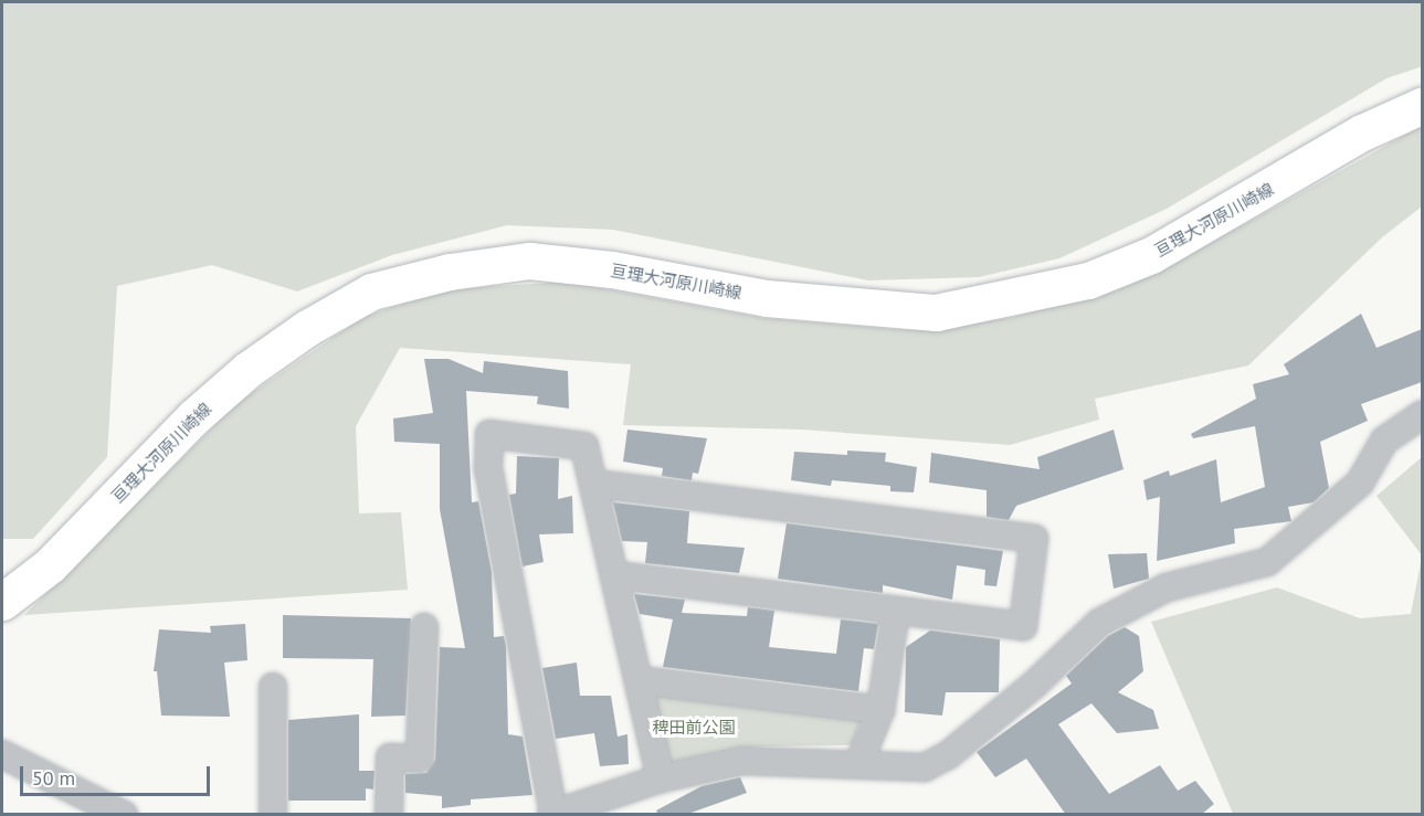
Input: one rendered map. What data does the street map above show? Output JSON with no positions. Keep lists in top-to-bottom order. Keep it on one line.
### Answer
{"streets":{"main road":["亘理大河原川崎線"]},"parks":["稗田前公園"],"scale_bar":"50 m"}
